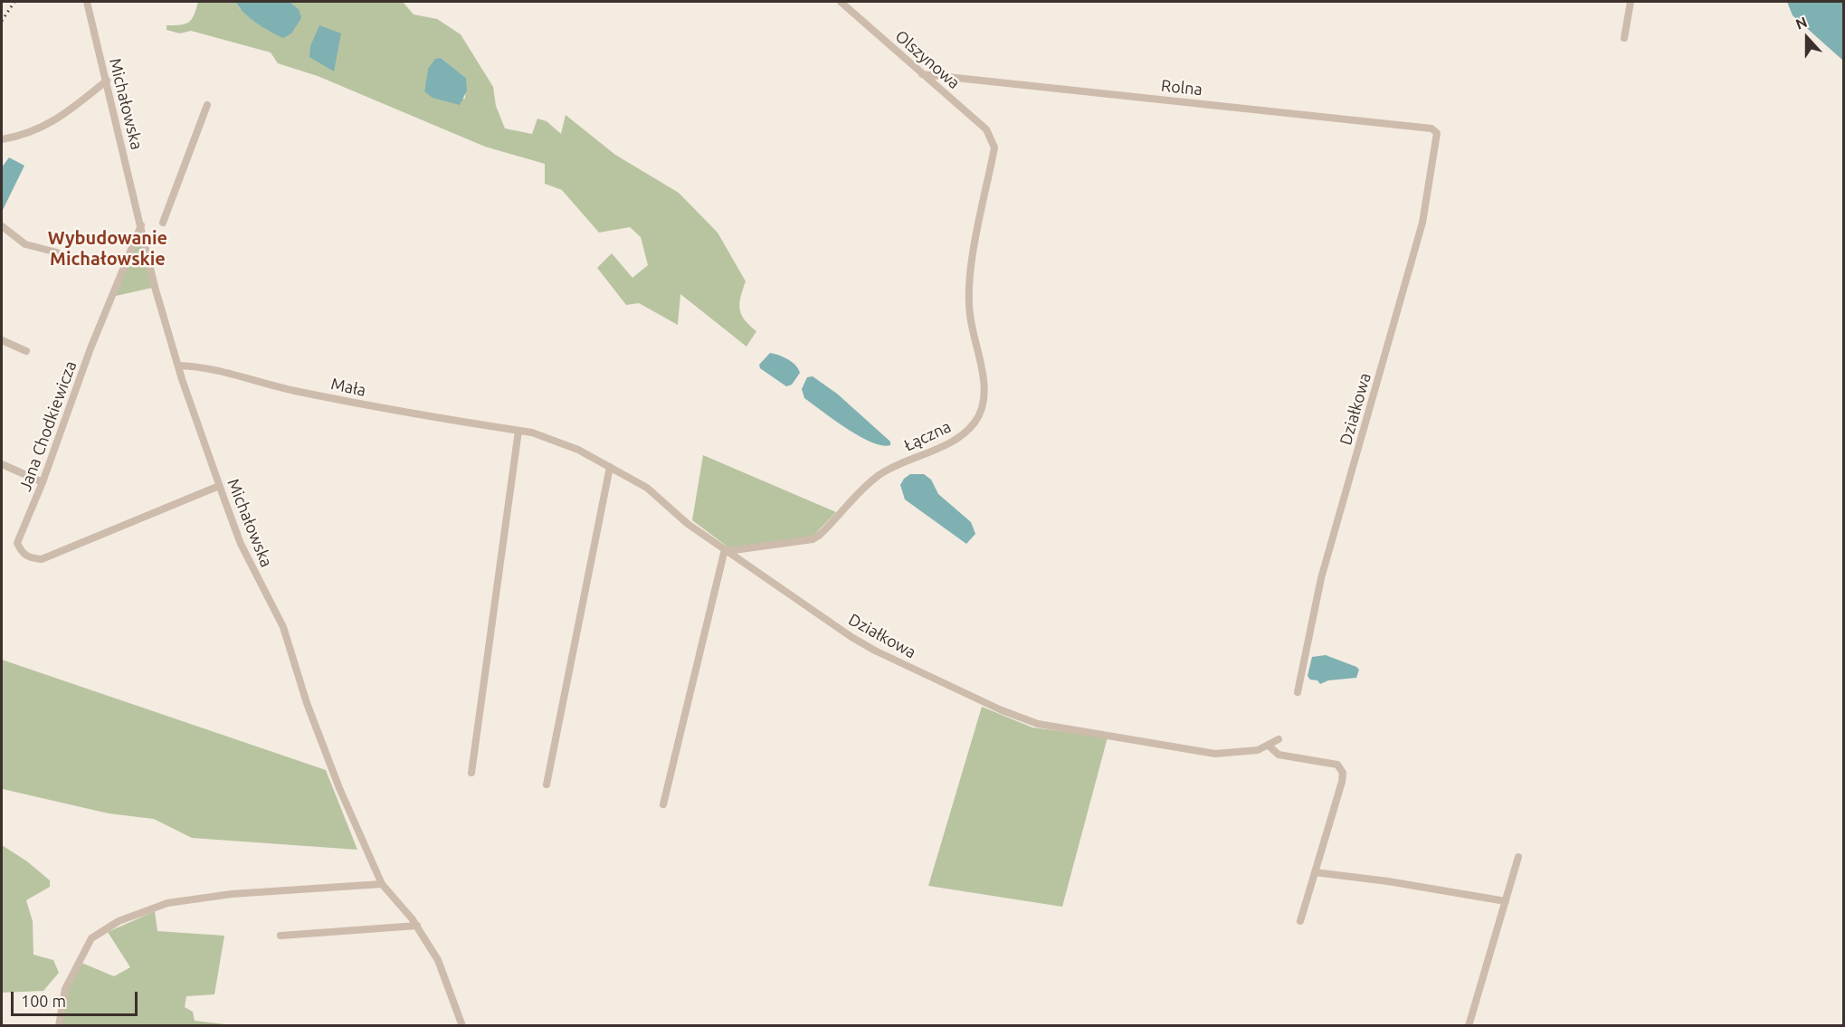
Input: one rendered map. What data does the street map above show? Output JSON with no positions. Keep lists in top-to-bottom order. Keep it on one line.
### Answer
{"streets":{"street":["Olszynowa","Rolna","Michałowska","Mała","Działkowa","Jana Chodkiewicza","Łączna"]},"crossings":[["Olszynowa","Rolna"],["Olszynowa","Łączna"],["Rolna","Działkowa"],["Michałowska","Mała"],["Michałowska","Jana Chodkiewicza"],["Mała","Działkowa"],["Działkowa","Łączna"]],"districts":["Wybudowanie Michałowskie"],"scale_bar":"100 m","north":"top"}
